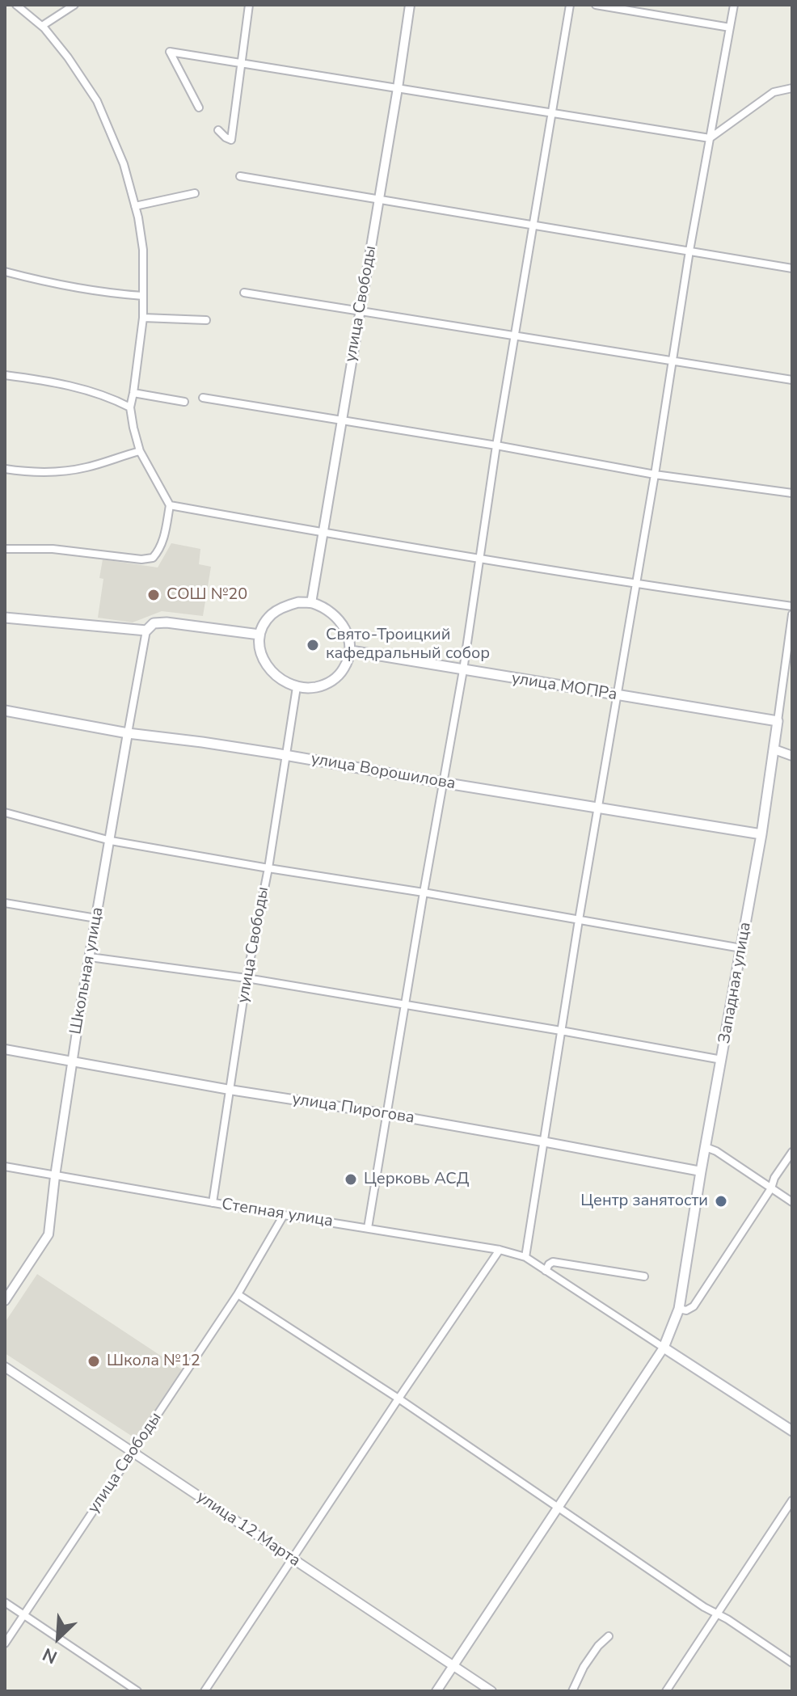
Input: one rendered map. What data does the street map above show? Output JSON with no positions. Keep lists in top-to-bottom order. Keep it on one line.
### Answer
{"streets":{"main road":["улица МОПРа","улица Ворошилова","Западная улица","Степная улица"],"street":["улица Свободы","Школьная улица","улица Пирогова","улица 12 Марта"]},"crossings":[["улица Свободы","улица МОПРа"],["улица Свободы","улица Ворошилова"],["улица Свободы","улица Пирогова"],["улица Свободы","Степная улица"],["улица Свободы","улица 12 Марта"],["улица МОПРа","Западная улица"],["улица Ворошилова","Школьная улица"],["улица Ворошилова","Западная улица"],["Школьная улица","улица Пирогова"],["Школьная улица","Степная улица"],["Западная улица","улица Пирогова"],["Западная улица","Степная улица"]],"places":["СОШ №20","Свято-Троицкий кафедральный собор","Церковь АСД","Центр занятости","Школа №12"],"north":"bottom left"}
